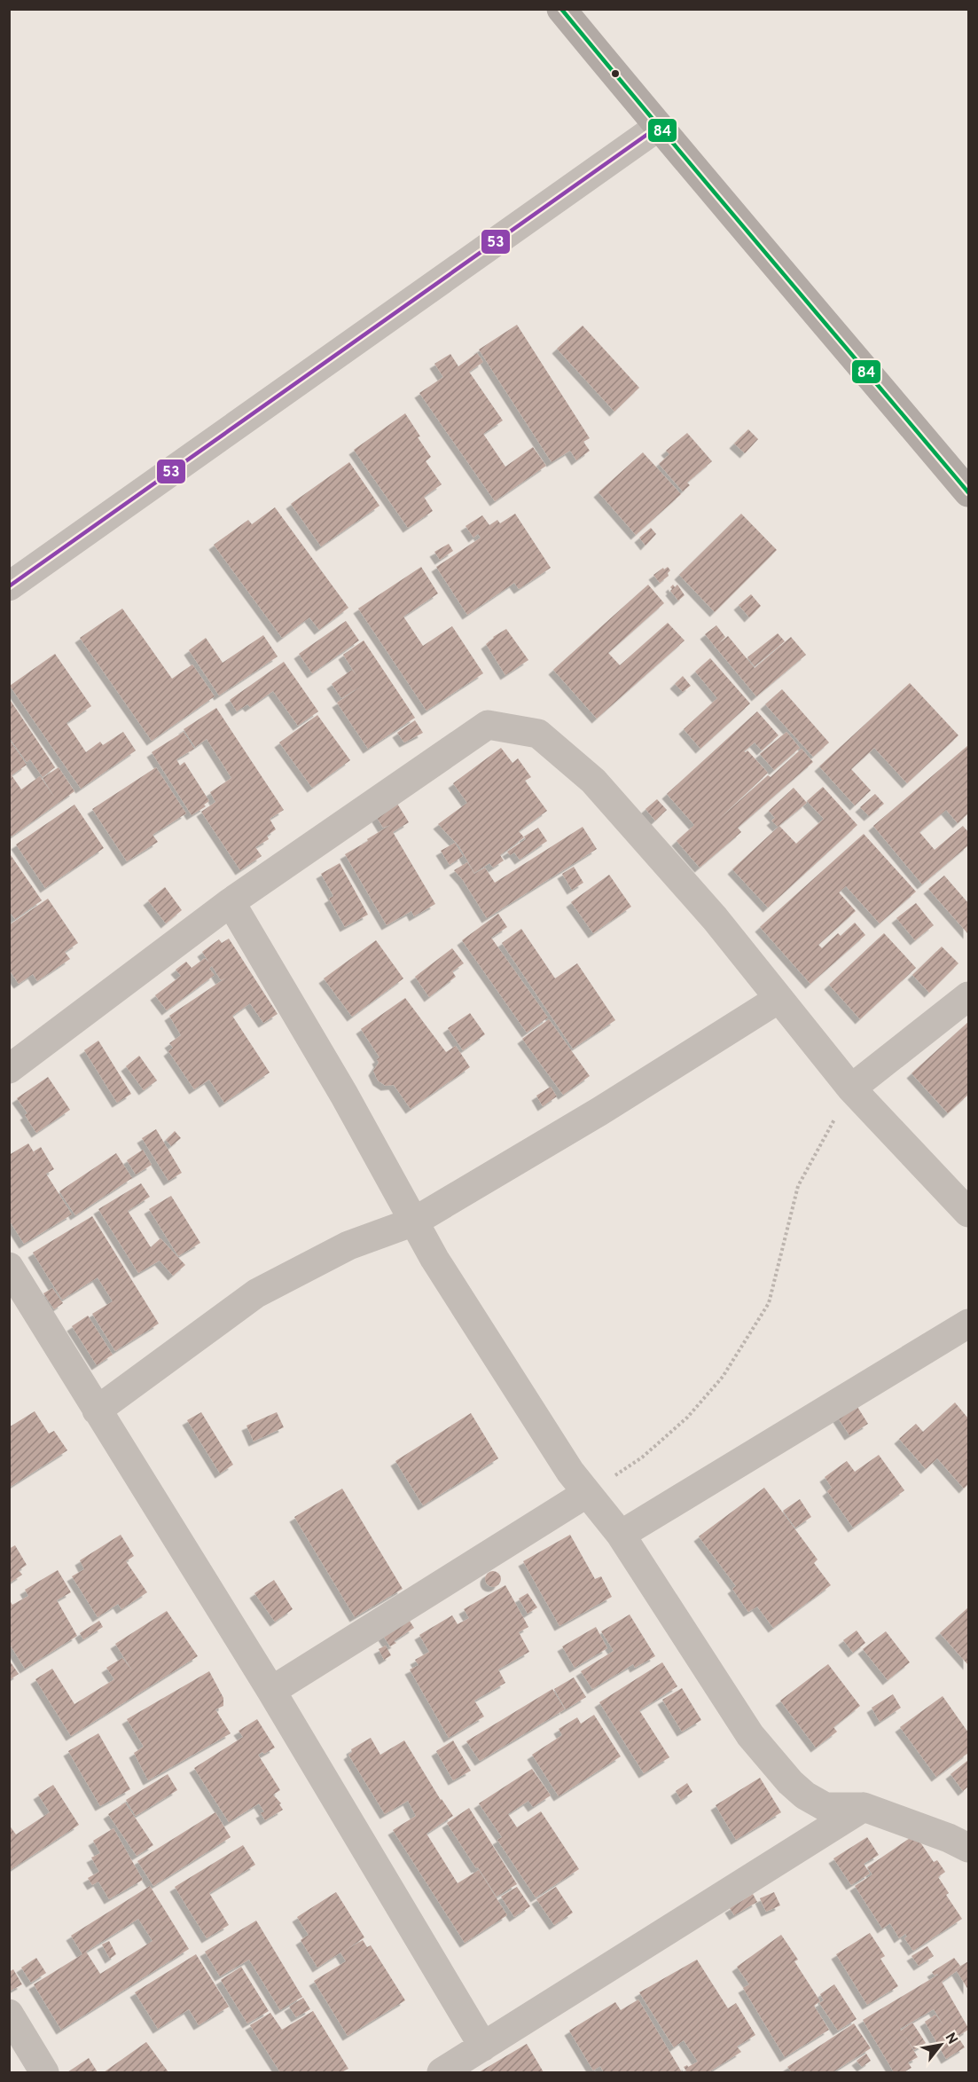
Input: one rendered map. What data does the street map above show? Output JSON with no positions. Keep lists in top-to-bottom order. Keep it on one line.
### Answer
{"lines":["transit line 84","transit line 53"],"north":"top right"}
